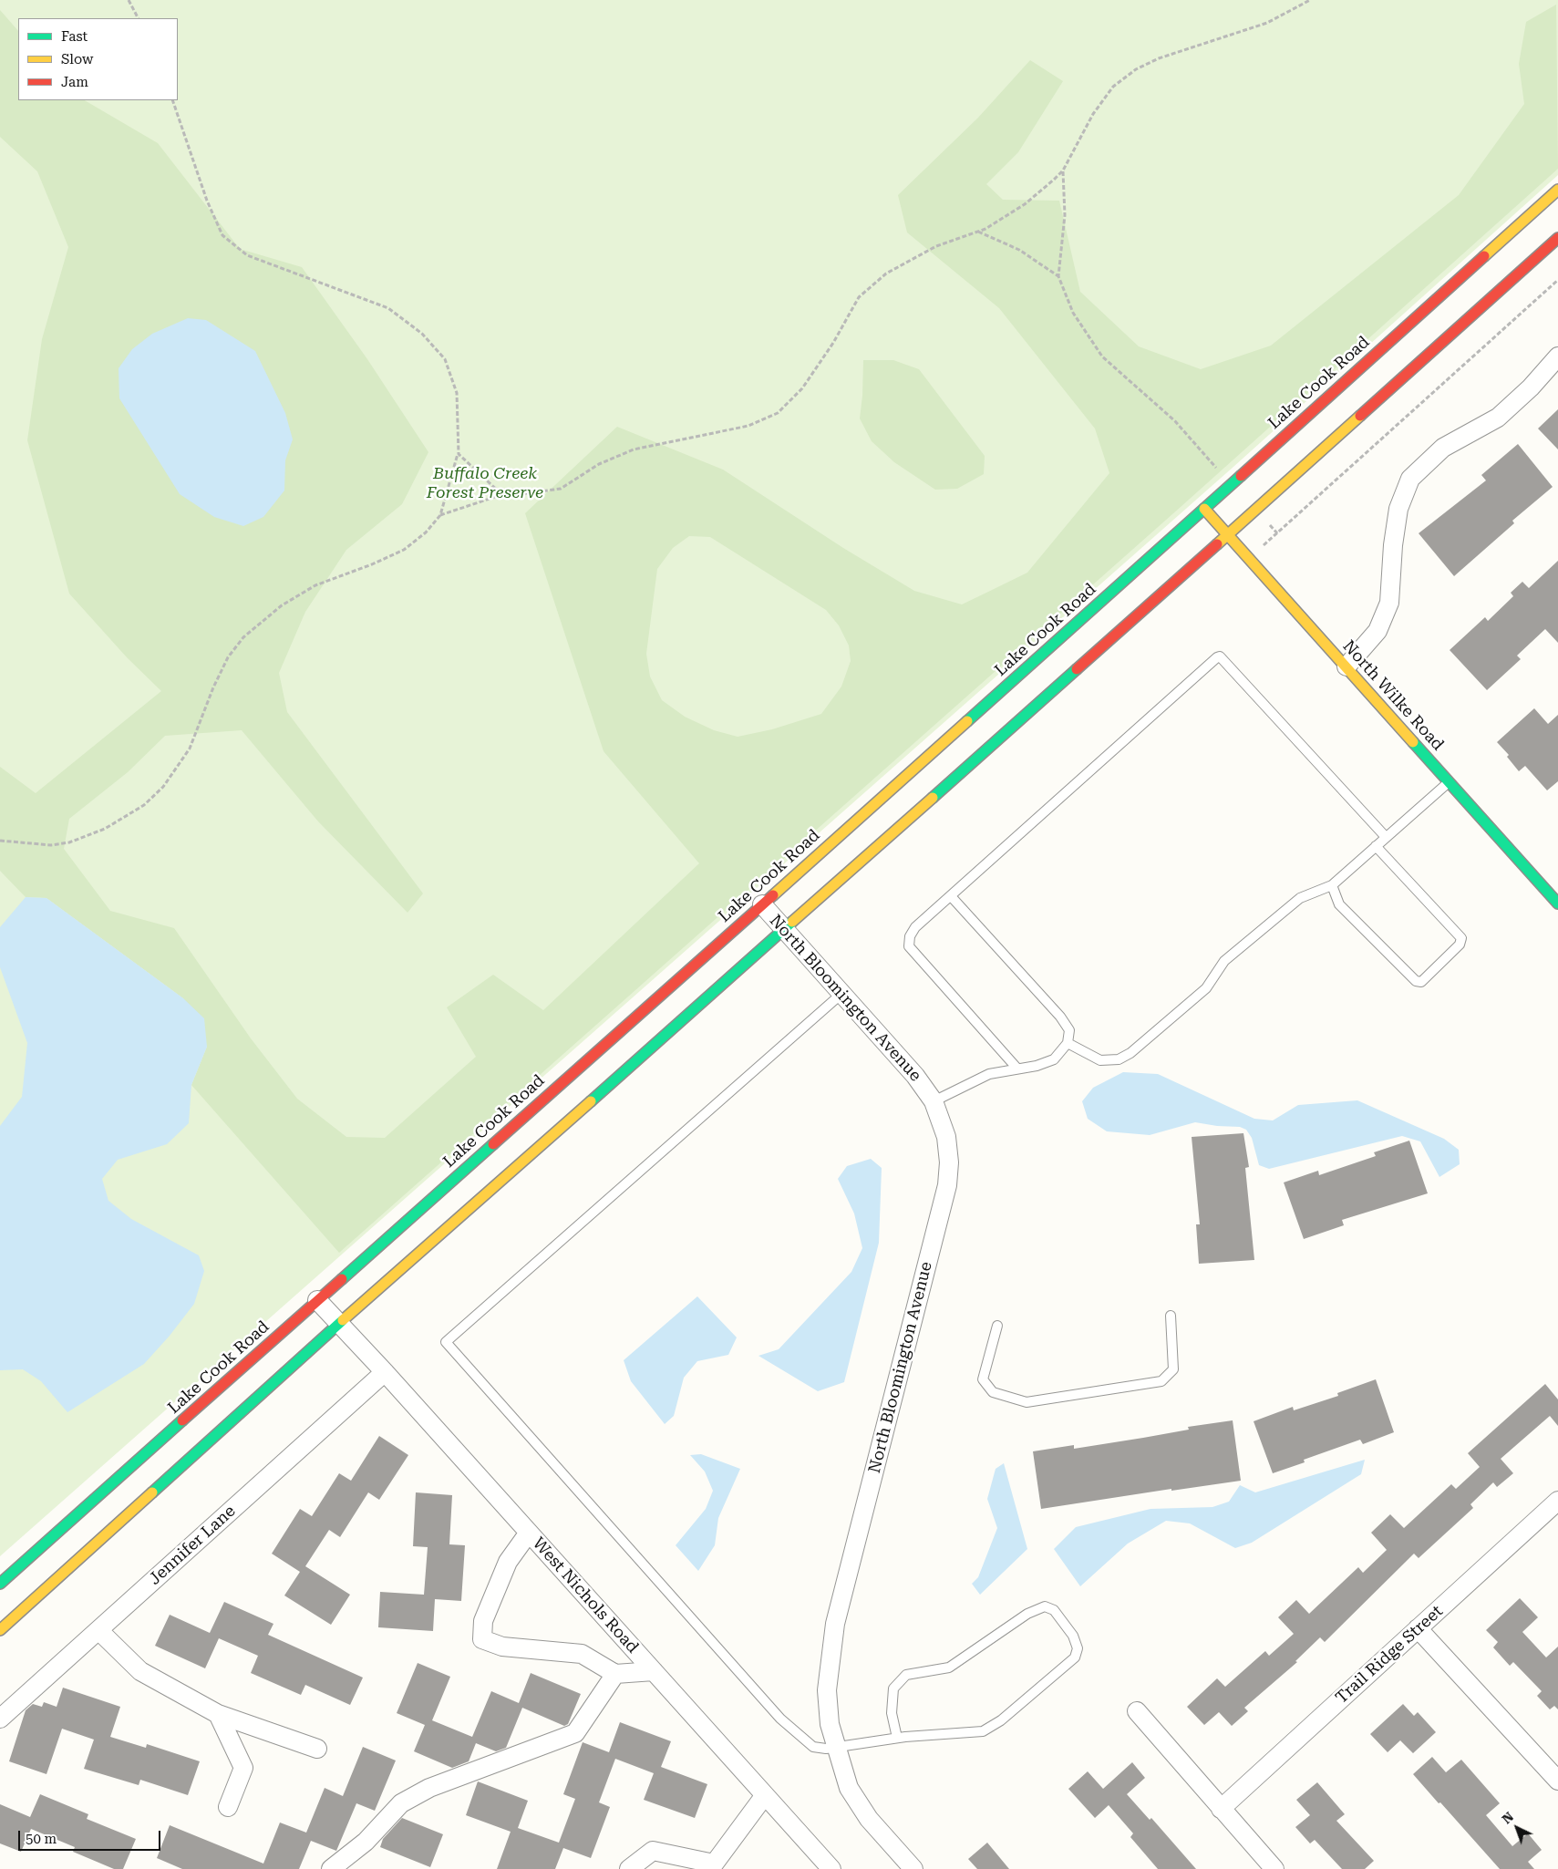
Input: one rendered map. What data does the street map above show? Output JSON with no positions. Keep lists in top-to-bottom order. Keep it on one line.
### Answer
{"streets":{"main road":["Lake Cook Road","North Wilke Road"],"street":["North Bloomington Avenue","Jennifer Lane","West Nichols Road","Trail Ridge Street"]},"crossings":[["Lake Cook Road","North Wilke Road"],["Lake Cook Road","North Bloomington Avenue"],["Lake Cook Road","West Nichols Road"],["Jennifer Lane","West Nichols Road"]],"parks":["Buffalo Creek Forest Preserve"],"legend":["Fast","Slow","Jam"],"scale_bar":"50 m","north":"top left"}
